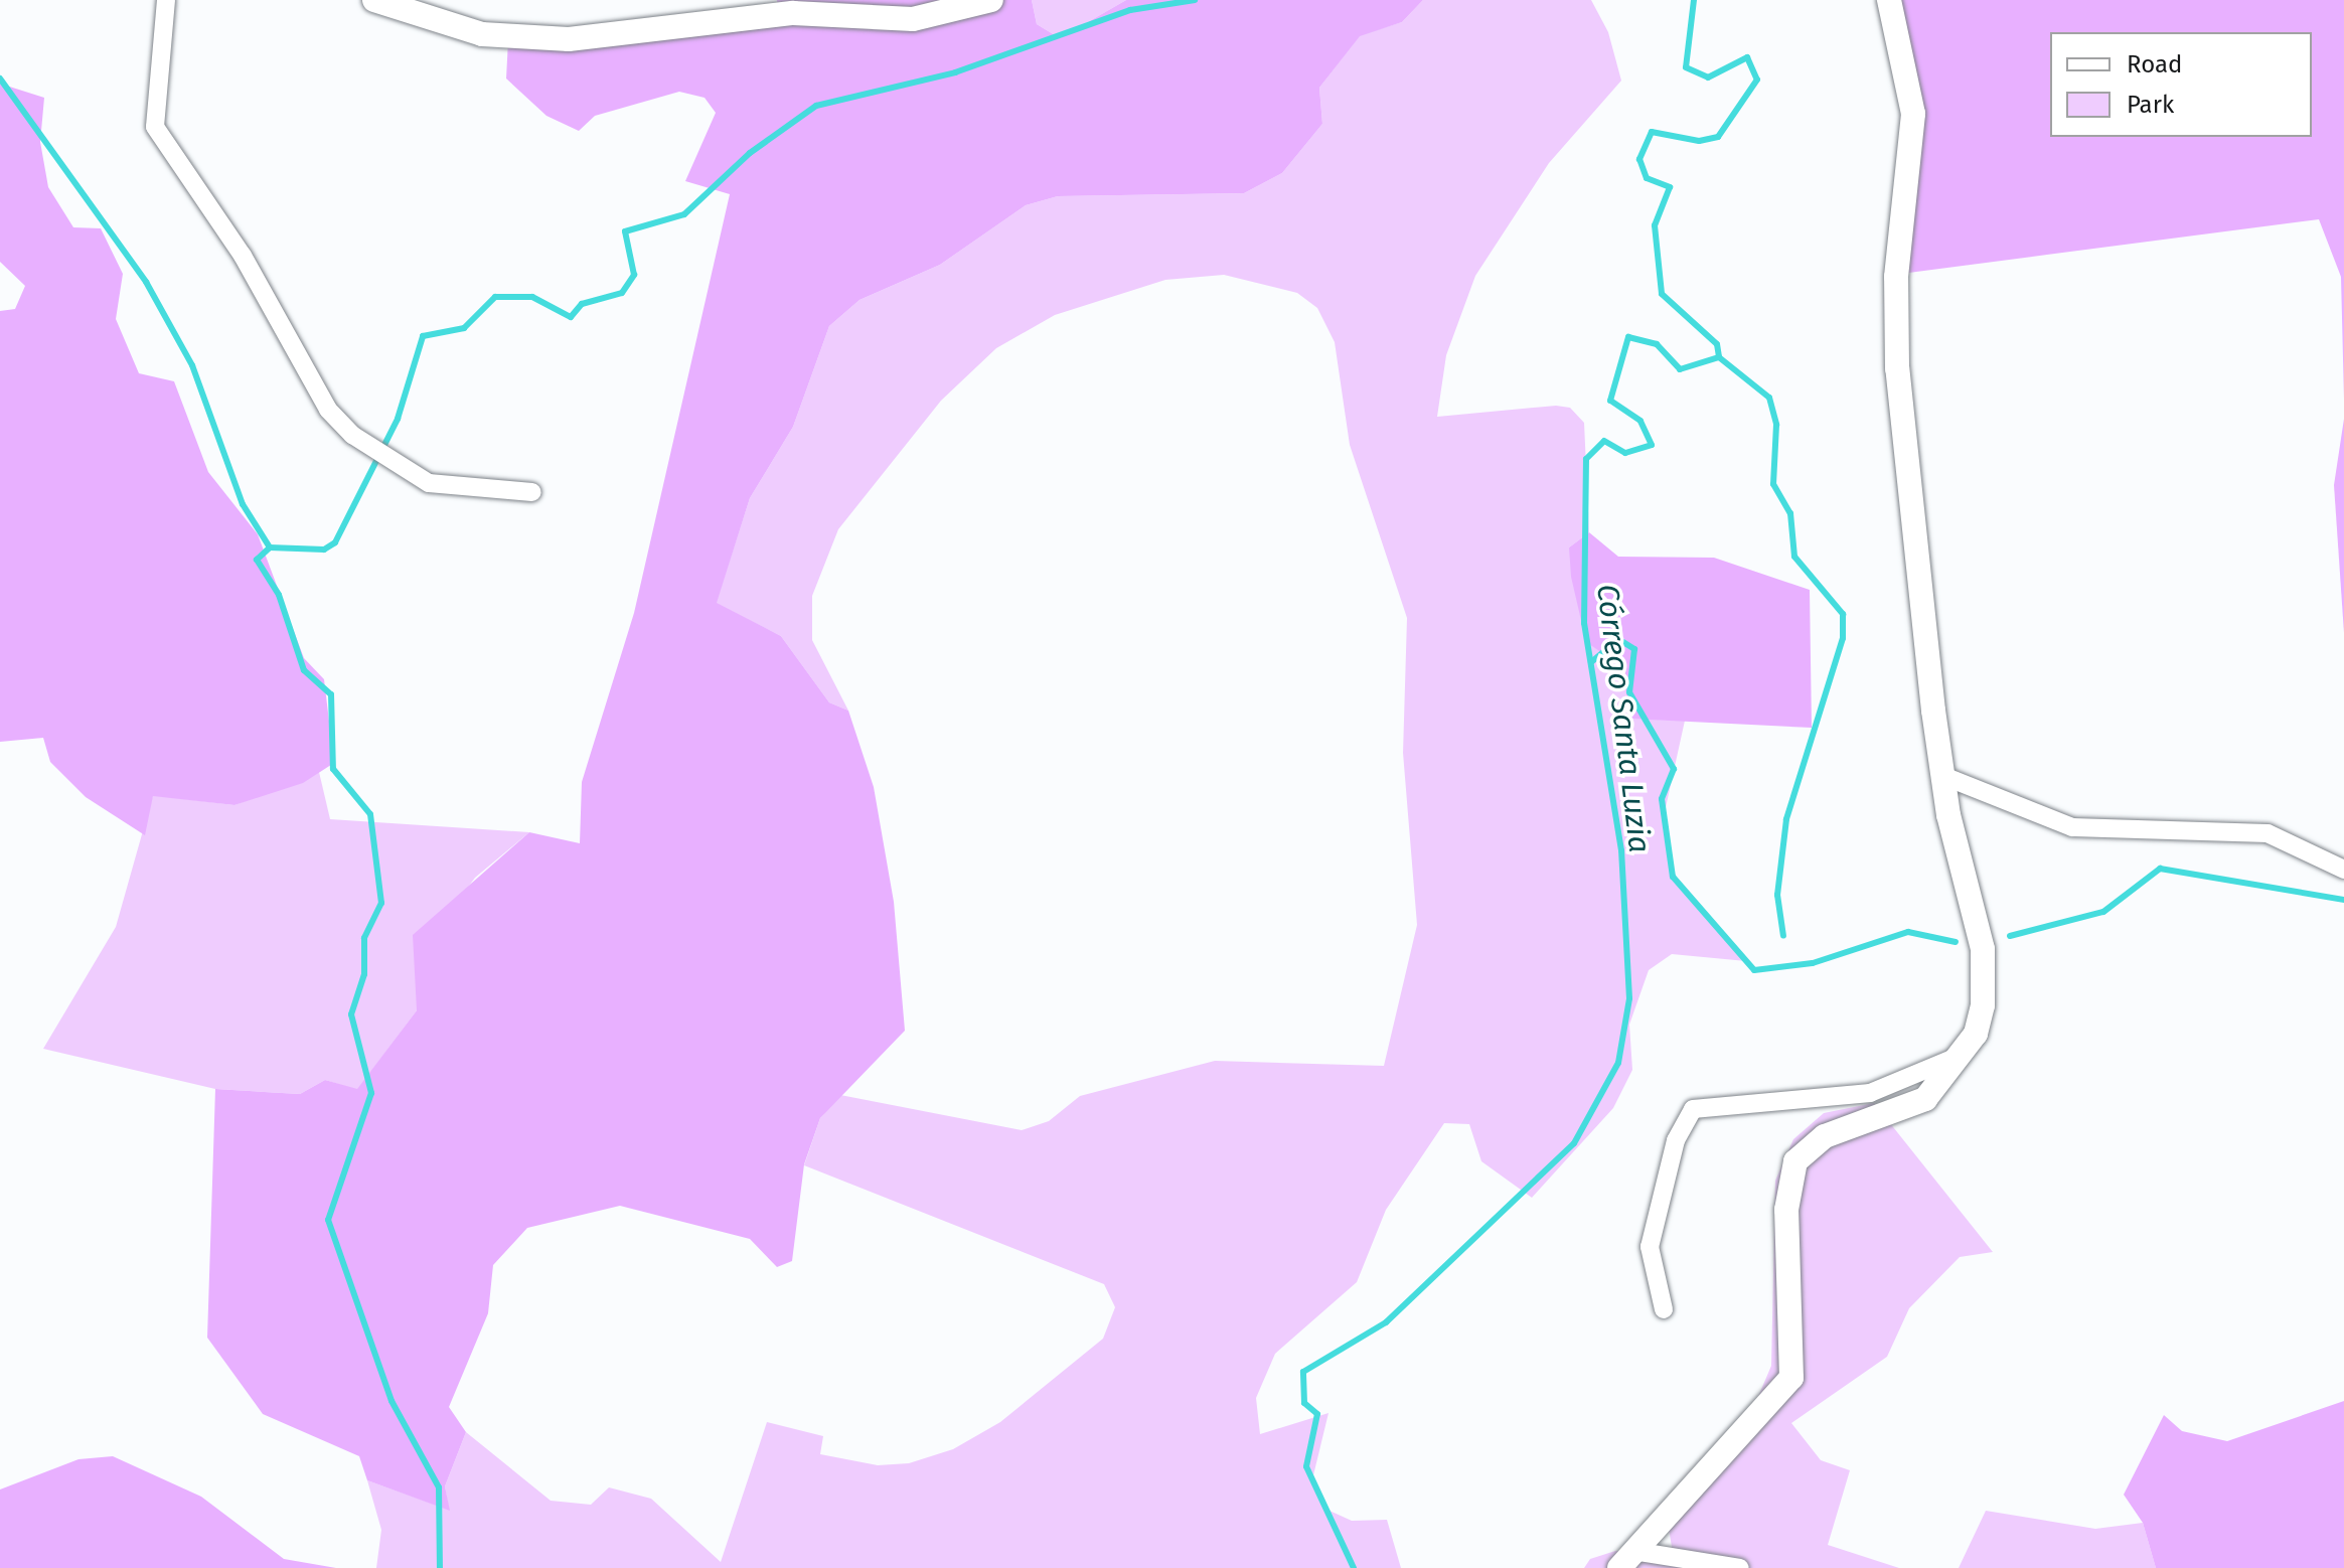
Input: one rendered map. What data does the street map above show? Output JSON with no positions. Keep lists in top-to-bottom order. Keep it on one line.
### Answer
{"water":["Córrego Santa Luzia"],"legend":["Road","Park"]}
